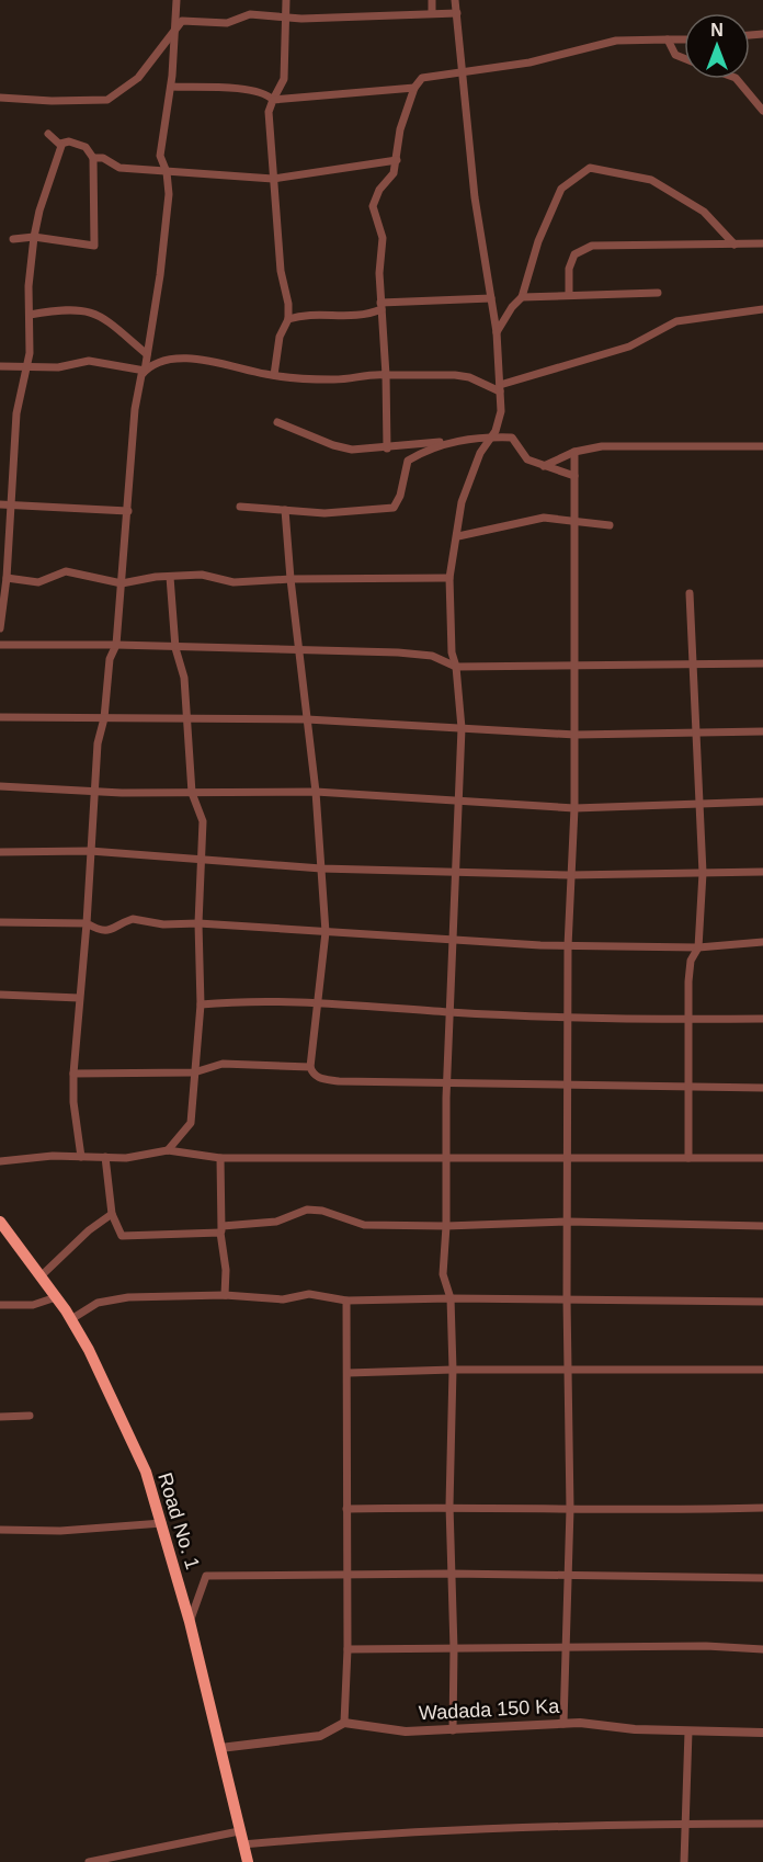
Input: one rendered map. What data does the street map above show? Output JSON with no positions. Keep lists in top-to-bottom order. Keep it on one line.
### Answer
{"streets":{"highway":["Road No. 1"],"street":["Wadada 150 Ka"]},"north":"top"}
